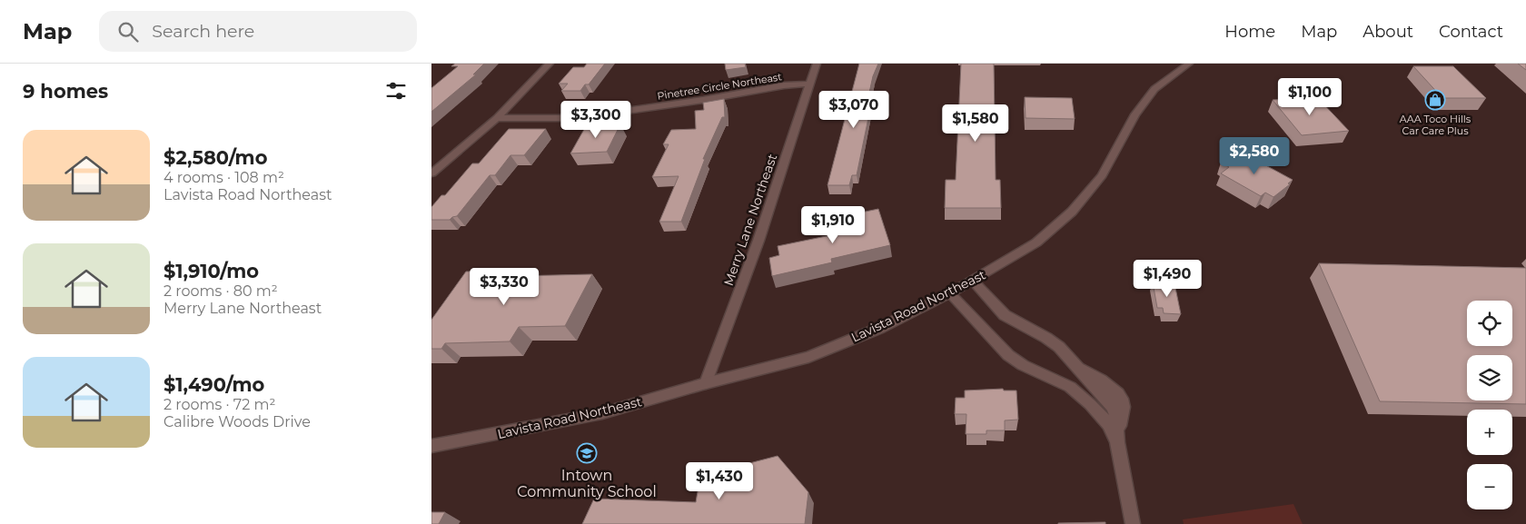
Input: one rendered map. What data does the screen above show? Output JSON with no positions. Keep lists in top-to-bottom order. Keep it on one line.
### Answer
{"streets":{"street":["Pinetree Circle Northeast","Merry Lane Northeast","Lavista Road Northeast"]},"crossings":[["Pinetree Circle Northeast","Merry Lane Northeast"],["Merry Lane Northeast","Lavista Road Northeast"]],"places":{"shop":["AAA Toco Hills Car Care Plus"],"school or university":["Intown Community School"]},"page":{"header":"Map","search":"Search here","nav":["Home","Map","About","Contact"],"heading":"9 homes","price":["$1,100","$3,070","$3,300","$1,580","$2,580","$1,910","$1,490","$3,330","$1,430"],"list":[{"name":"$2,580/mo","note":"4 rooms · 108 m² · Lavista Road Northeast"},{"name":"$1,910/mo","note":"2 rooms · 80 m² · Merry Lane Northeast"},{"name":"$1,490/mo","note":"2 rooms · 72 m² · Calibre Woods Drive"}],"map_buttons":["+","−"]}}
